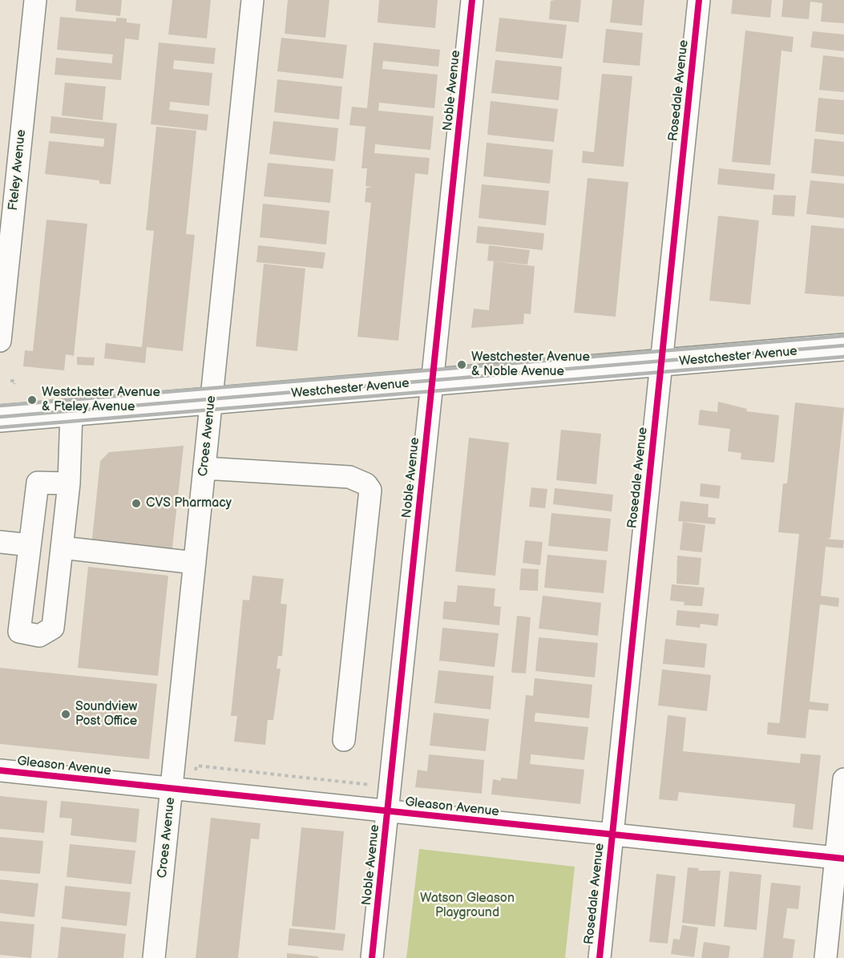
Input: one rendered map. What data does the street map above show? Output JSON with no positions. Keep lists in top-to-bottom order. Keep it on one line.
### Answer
{"streets":{"main road":["Westchester Avenue"],"street":["Noble Avenue","Rosedale Avenue","Fteley Avenue","Croes Avenue","Gleason Avenue"]},"crossings":[["Noble Avenue","Westchester Avenue"],["Noble Avenue","Gleason Avenue"],["Rosedale Avenue","Westchester Avenue"],["Rosedale Avenue","Gleason Avenue"],["Westchester Avenue","Croes Avenue"],["Croes Avenue","Gleason Avenue"]],"parks":["Watson Gleason Playground"],"places":["Westchester Avenue & Noble Avenue","Westchester Avenue & Fteley Avenue","CVS Pharmacy","Soundview Post Office"]}
